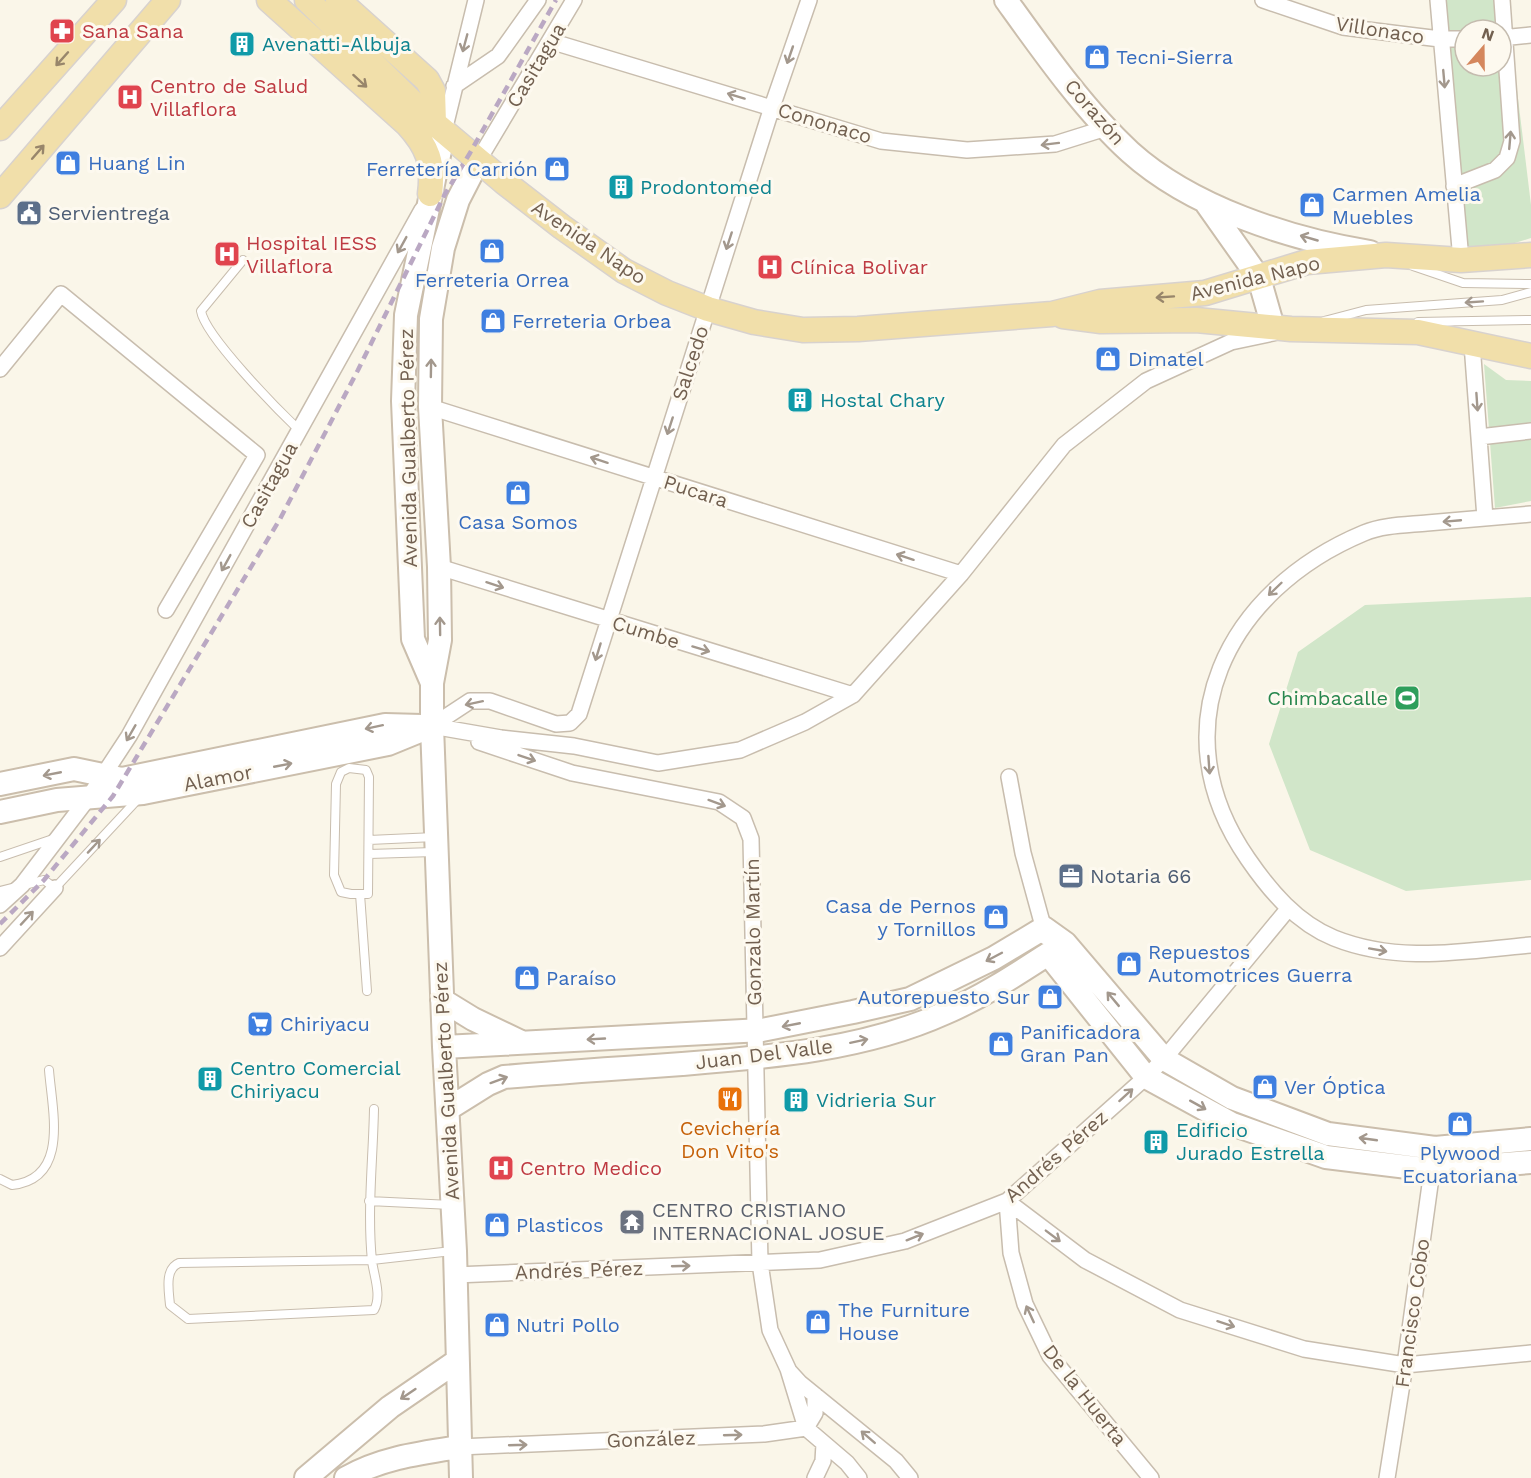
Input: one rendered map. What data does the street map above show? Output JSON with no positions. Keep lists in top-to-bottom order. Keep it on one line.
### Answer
{"streets":{"main road":["Avenida Napo"],"street":["Villonaco","Casitagua","Corazón","Cononaco","Salcedo","Avenida Gualberto Pérez","Pucara","Cumbe","Alamor","Gonzalo Martín","Juan Del Valle","Andrés Pérez","Francisco Cobo","De la Huerta","González"]},"crossings":[["Casitagua","Cononaco"],["Casitagua","Avenida Napo"],["Casitagua","Avenida Gualberto Pérez"],["Casitagua","Alamor"],["Corazón","Cononaco"],["Corazón","Avenida Napo"],["Cononaco","Salcedo"],["Avenida Napo","Salcedo"],["Avenida Napo","Avenida Gualberto Pérez"],["Salcedo","Pucara"],["Salcedo","Cumbe"],["Salcedo","Alamor"],["Avenida Gualberto Pérez","Pucara"],["Avenida Gualberto Pérez","Cumbe"],["Avenida Gualberto Pérez","Alamor"],["Avenida Gualberto Pérez","Gonzalo Martín"],["Avenida Gualberto Pérez","Juan Del Valle"],["Avenida Gualberto Pérez","Andrés Pérez"],["Avenida Gualberto Pérez","González"],["Alamor","Gonzalo Martín"],["Gonzalo Martín","Juan Del Valle"],["Gonzalo Martín","Andrés Pérez"],["Gonzalo Martín","González"],["Andrés Pérez","De la Huerta"]],"one_way":["Casitagua","Cononaco","Salcedo","Pucara","Cumbe","Andrés Pérez","De la Huerta","González"],"places":{"pharmacy":["Sana Sana"],"building":["Avenatti-Albuja","Prodontomed","Hostal Chary","Centro Comercial Chiriyacu","Vidrieria Sur","Edificio Jurado Estrella"],"shop":["Tecni-Sierra","Huang Lin","Ferretería Carrión","Carmen Amelia Muebles","Ferreteria Orrea","Ferreteria Orbea","Dimatel","Casa Somos","Casa de Pernos y Tornillos","Repuestos Automotrices Guerra","Paraíso","Autorepuesto Sur","Panificadora Gran Pan","Ver Óptica","Plywood Ecuatoriana","Plasticos","The Furniture House","Nutri Pollo"],"hospital":["Centro de Salud Villaflora","Hospital IESS Villaflora","Clínica Bolivar","Centro Medico"],"public building":["Servientrega"],"sports":["Chimbacalle"],"office":["Notaria 66"],"supermarket":["Chiriyacu"],"restaurant":["Cevichería Don Vito's"],"temple":["CENTRO CRISTIANO INTERNACIONAL JOSUE"]},"north":"top"}
